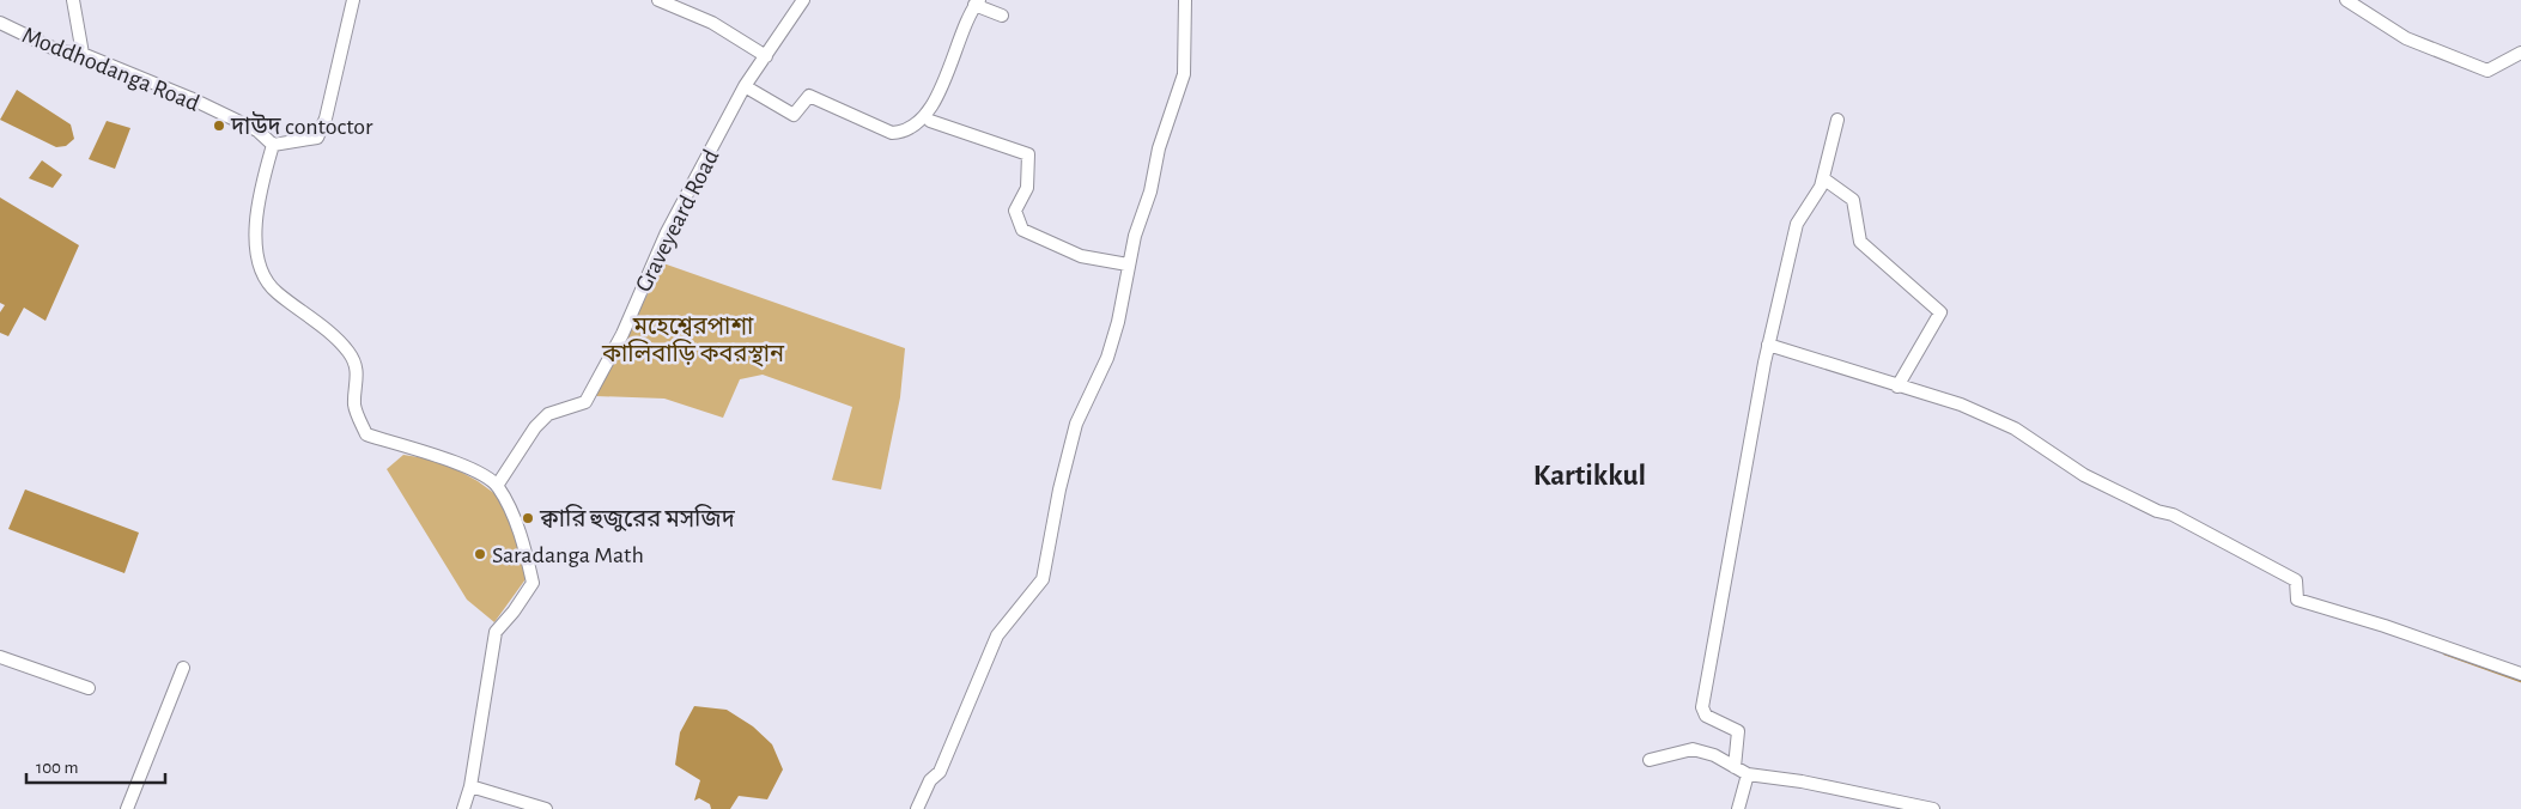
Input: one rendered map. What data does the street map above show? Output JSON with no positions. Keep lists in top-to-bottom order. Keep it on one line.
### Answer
{"streets":{"street":["Moddhodanga Road","Graveyeard Road"]},"districts":["Kartikkul"],"parks":["মহেশ্বেরপাশা কালিবাড়ি কবরস্থান"],"places":["দাউদ contoctor","ক্বারি হুজুরের মসজিদ","Saradanga Math"],"scale_bar":"100 m"}
